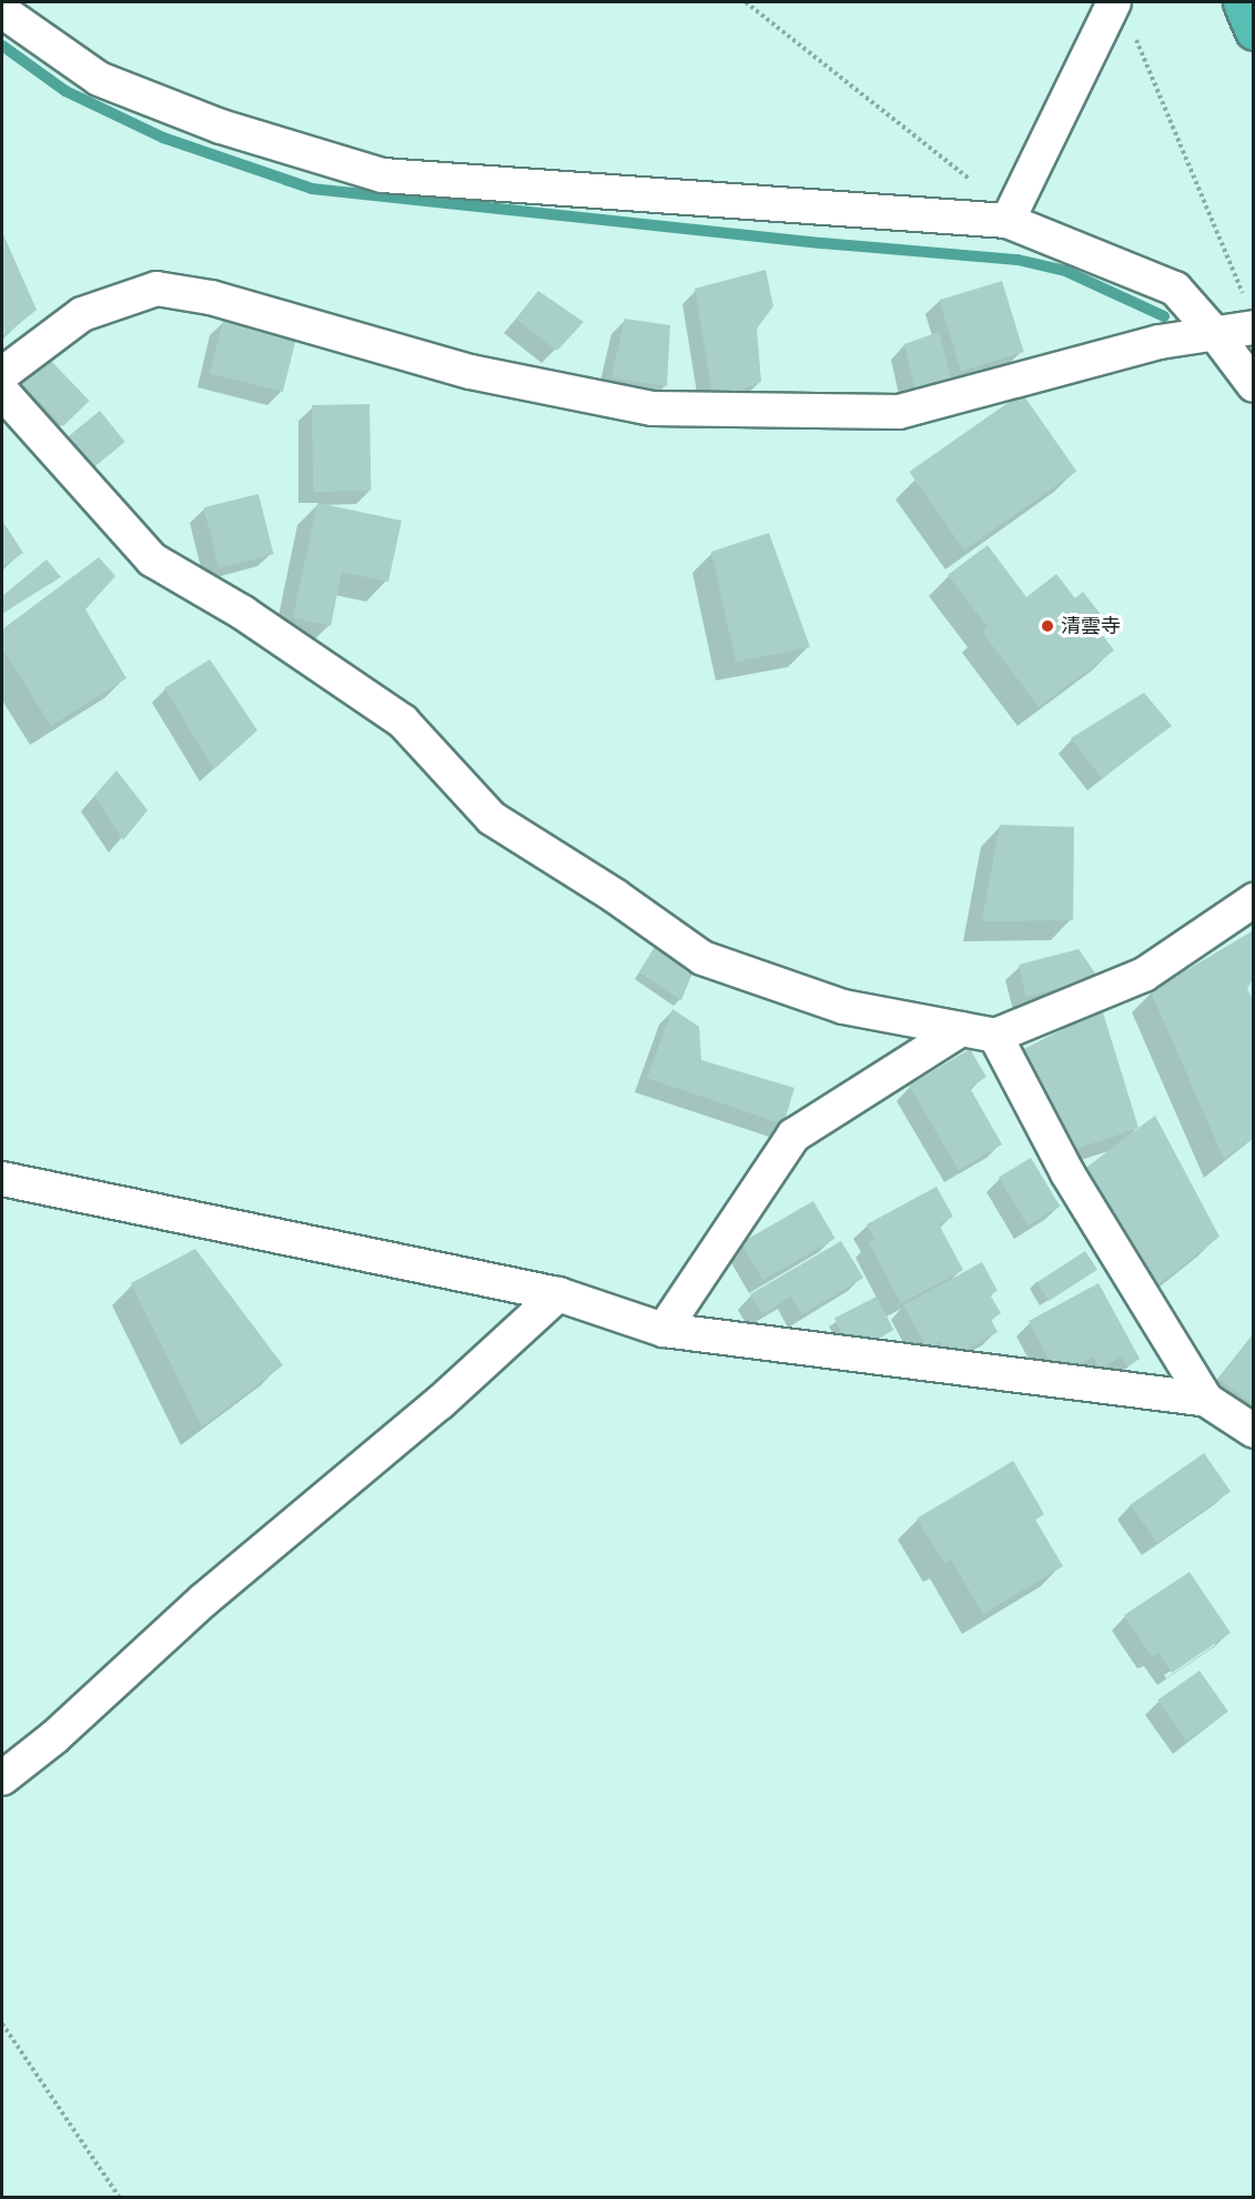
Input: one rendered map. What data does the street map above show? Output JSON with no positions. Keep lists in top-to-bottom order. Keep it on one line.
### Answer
{"places":["清雲寺"]}
